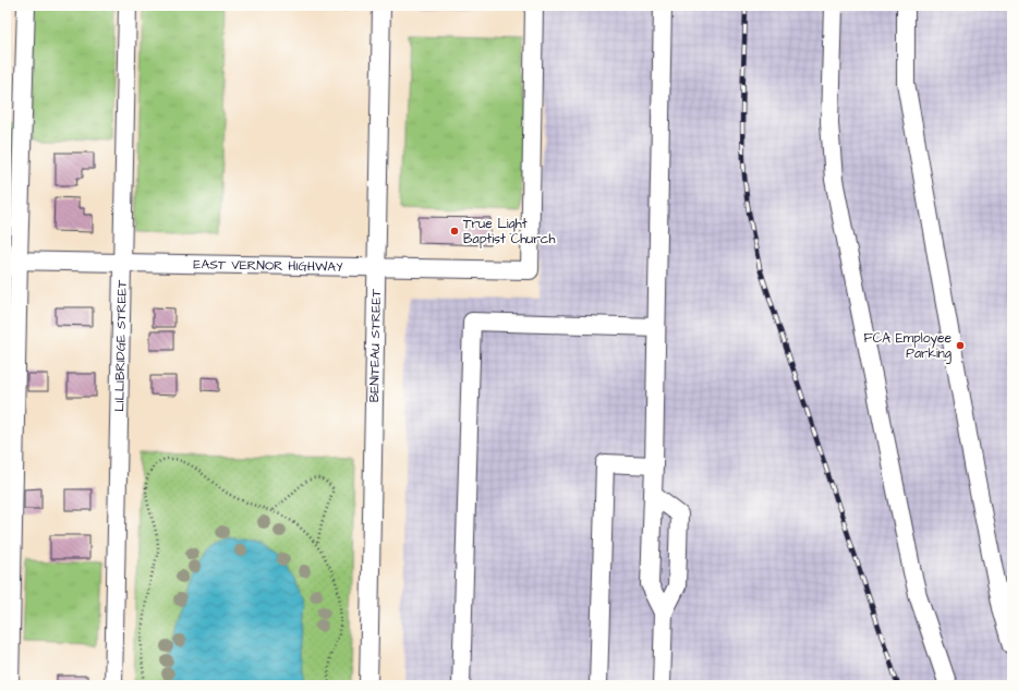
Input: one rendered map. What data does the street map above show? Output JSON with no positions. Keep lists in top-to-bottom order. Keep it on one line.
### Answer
{"streets":{"street":["EAST VERNOR HIGHWAY","LILLIBRIDGE STREET","BENITEAU STREET"]},"crossings":[["EAST VERNOR HIGHWAY","LILLIBRIDGE STREET"],["EAST VERNOR HIGHWAY","BENITEAU STREET"]],"places":["True Light Baptist Church","FCA Employee Parking"]}
